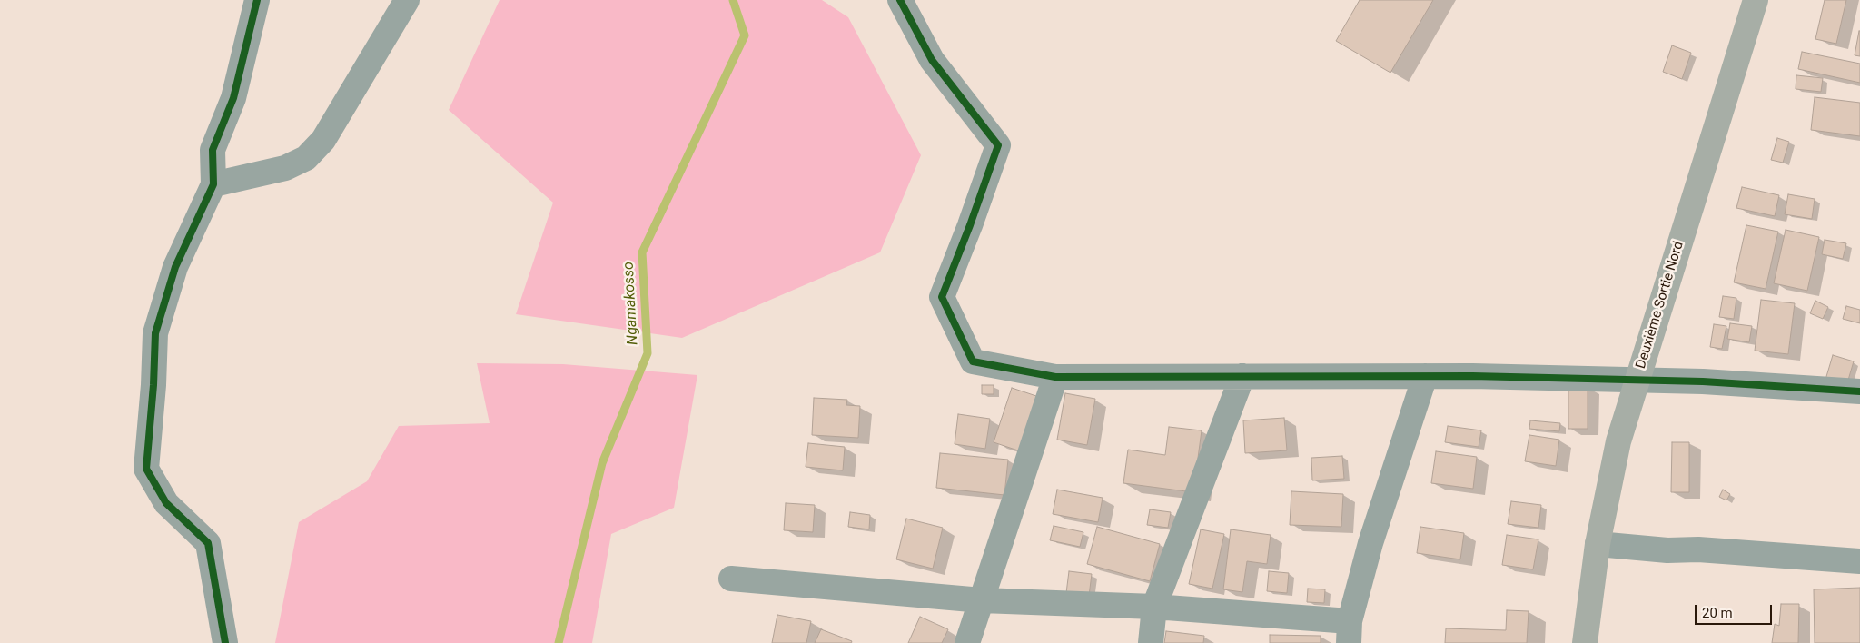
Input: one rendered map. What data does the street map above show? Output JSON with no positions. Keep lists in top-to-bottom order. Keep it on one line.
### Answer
{"streets":{"main road":["Deuxième Sortie Nord"]},"water":["Ngamakosso"],"scale_bar":"20 m"}
